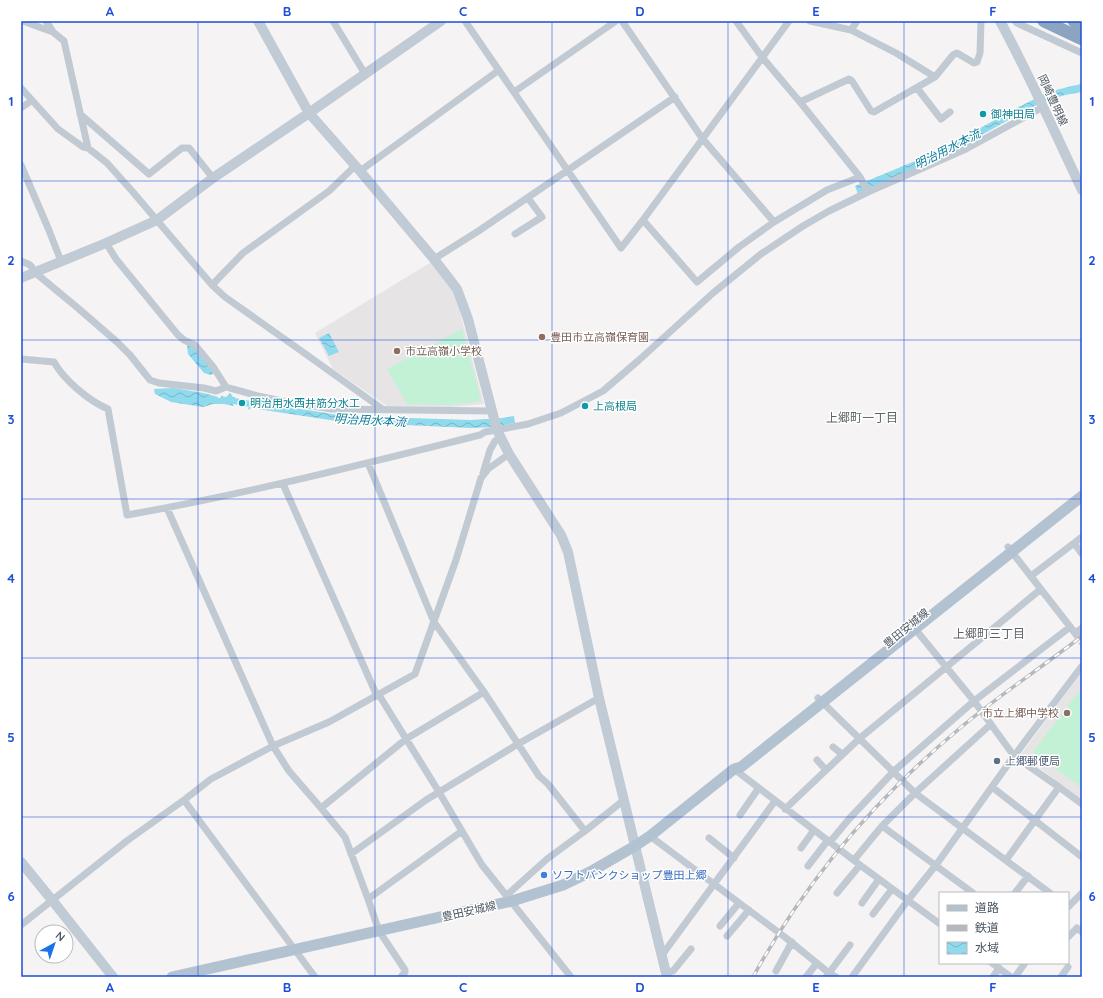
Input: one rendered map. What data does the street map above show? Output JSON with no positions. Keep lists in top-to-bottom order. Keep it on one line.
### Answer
{"streets":{"main road":["豊田安城線"],"street":["岡崎豊明線"]},"districts":["上郷町一丁目","上郷町三丁目"],"water":["明治用水本流"],"places":["御神田局","豊田市立高嶺保育園","市立高嶺小学校","明治用水西井筋分水工","上高根局","市立上郷中学校","上郷郵便局","ソフトバンクショップ豊田上郷"],"legend":["道路","鉄道","水域"],"north":"top right","grid":{"columns":["A","B","C","D","E","F"],"rows":["1","2","3","4","5","6"]}}
